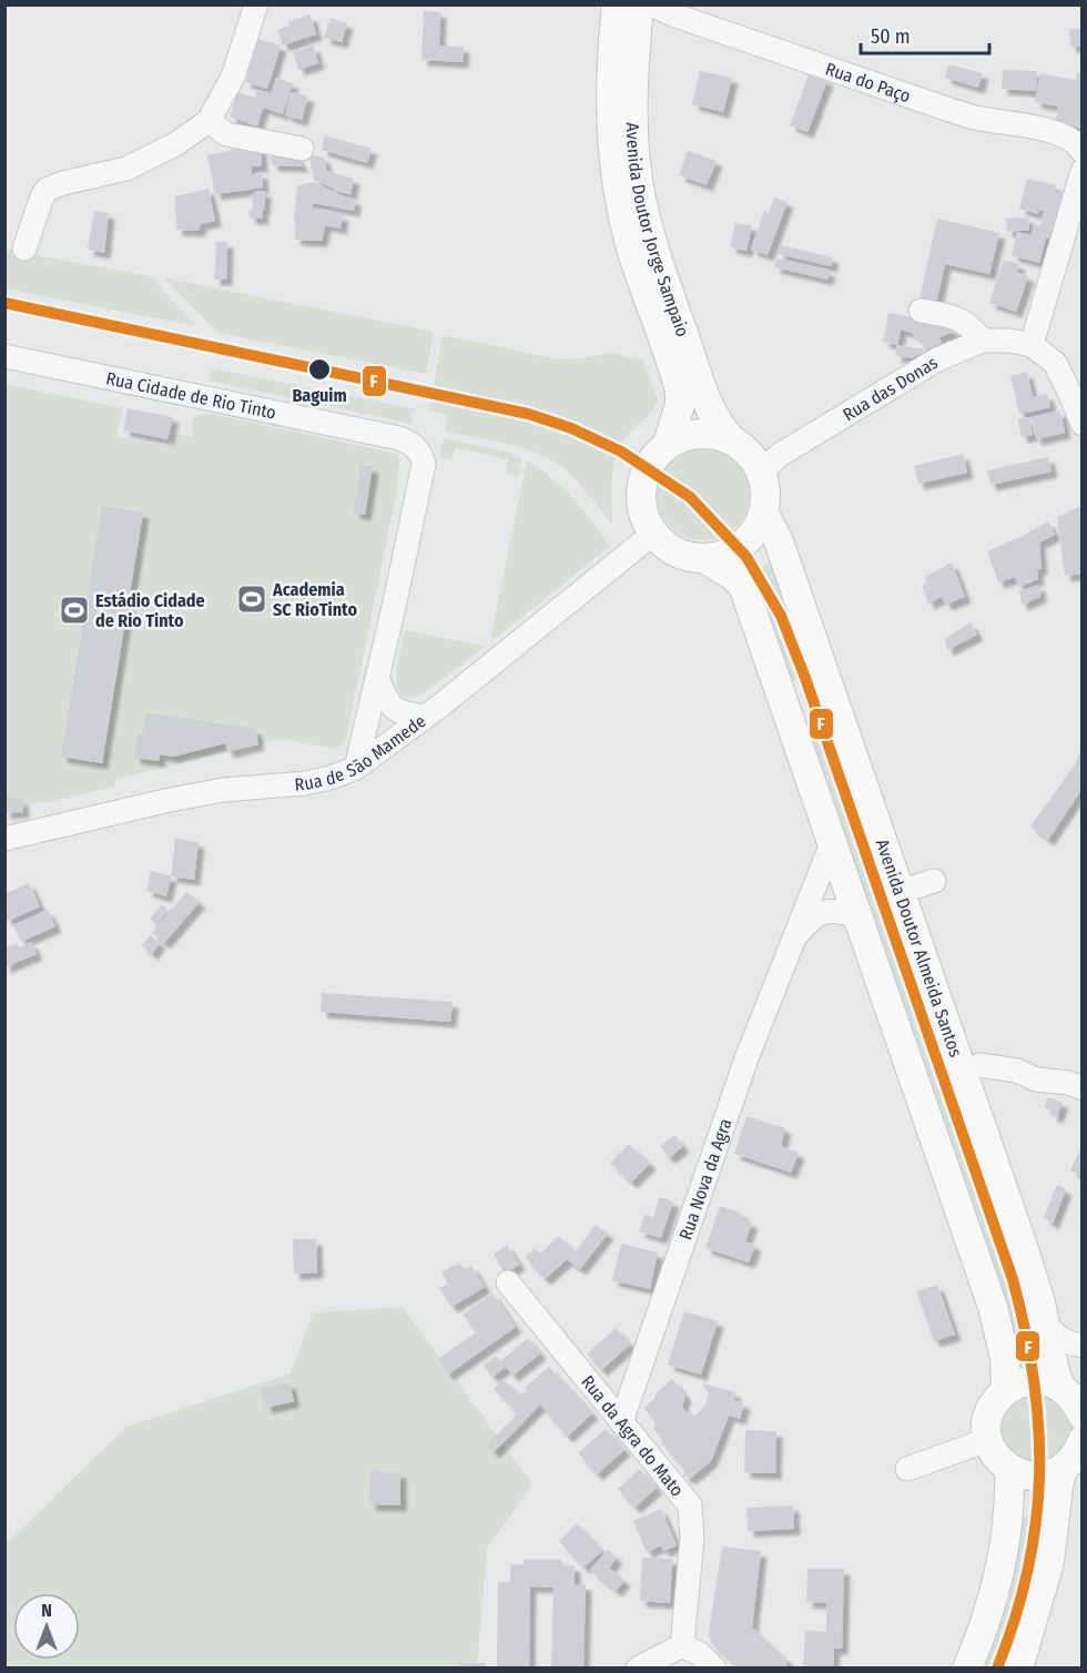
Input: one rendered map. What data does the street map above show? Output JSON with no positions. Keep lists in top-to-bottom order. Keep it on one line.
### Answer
{"streets":{"main road":["Avenida Doutor Jorge Sampaio","Avenida Doutor Almeida Santos"],"street":["Rua do Paço","Rua das Donas","Rua Cidade de Rio Tinto","Rua de São Mamede","Rua Nova da Agra","Rua da Agra do Mato"]},"crossings":[["Avenida Doutor Jorge Sampaio","Rua das Donas"],["Avenida Doutor Jorge Sampaio","Rua de São Mamede"],["Avenida Doutor Jorge Sampaio","Avenida Doutor Almeida Santos"],["Rua das Donas","Rua de São Mamede"],["Rua das Donas","Avenida Doutor Almeida Santos"],["Rua Cidade de Rio Tinto","Rua de São Mamede"],["Rua de São Mamede","Avenida Doutor Almeida Santos"],["Rua Nova da Agra","Rua da Agra do Mato"]],"places":{"other":["Baguim"],"sports":["Academia SC RioTinto","Estádio Cidade de Rio Tinto"]},"lines":["transit line F"],"scale_bar":"50 m","north":"top"}
